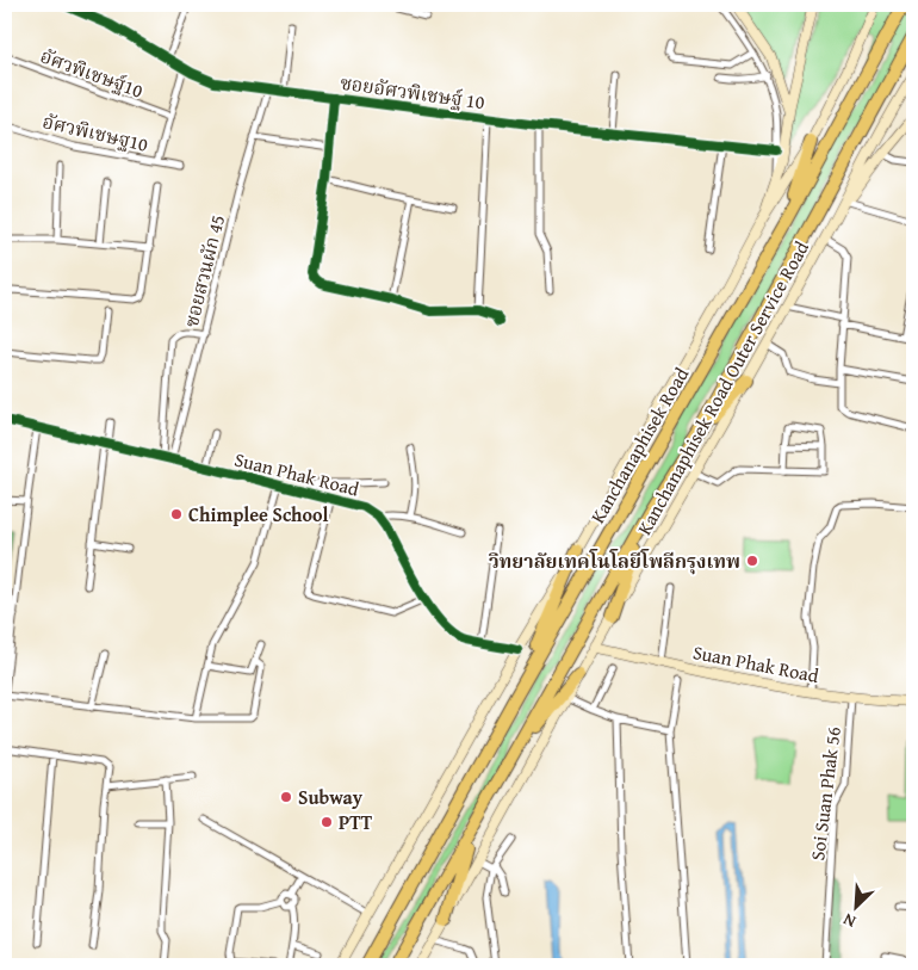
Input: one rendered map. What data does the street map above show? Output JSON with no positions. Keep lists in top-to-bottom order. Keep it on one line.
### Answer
{"streets":{"highway":["Kanchanaphisek Road"],"main road":["Kanchanaphisek Road Outer Service Road","Suan Phak Road"],"street":["อัศวพิเชษฐ์10","ซอยอัศวพิเชษฐ์ 10","อัศวพิเชษฐ10","ซอยสวนผัก 45","Soi Suan Phak 56"]},"crossings":[["ซอยอัศวพิเชษฐ์ 10","ซอยสวนผัก 45"],["ซอยสวนผัก 45","Suan Phak Road"],["Kanchanaphisek Road Outer Service Road","Suan Phak Road"],["Suan Phak Road","Soi Suan Phak 56"]],"places":["Chimplee School","วิทยาลัยเทคโนโลยีโพลีกรุงเทพ","Subway","PTT"],"north":"bottom left"}
